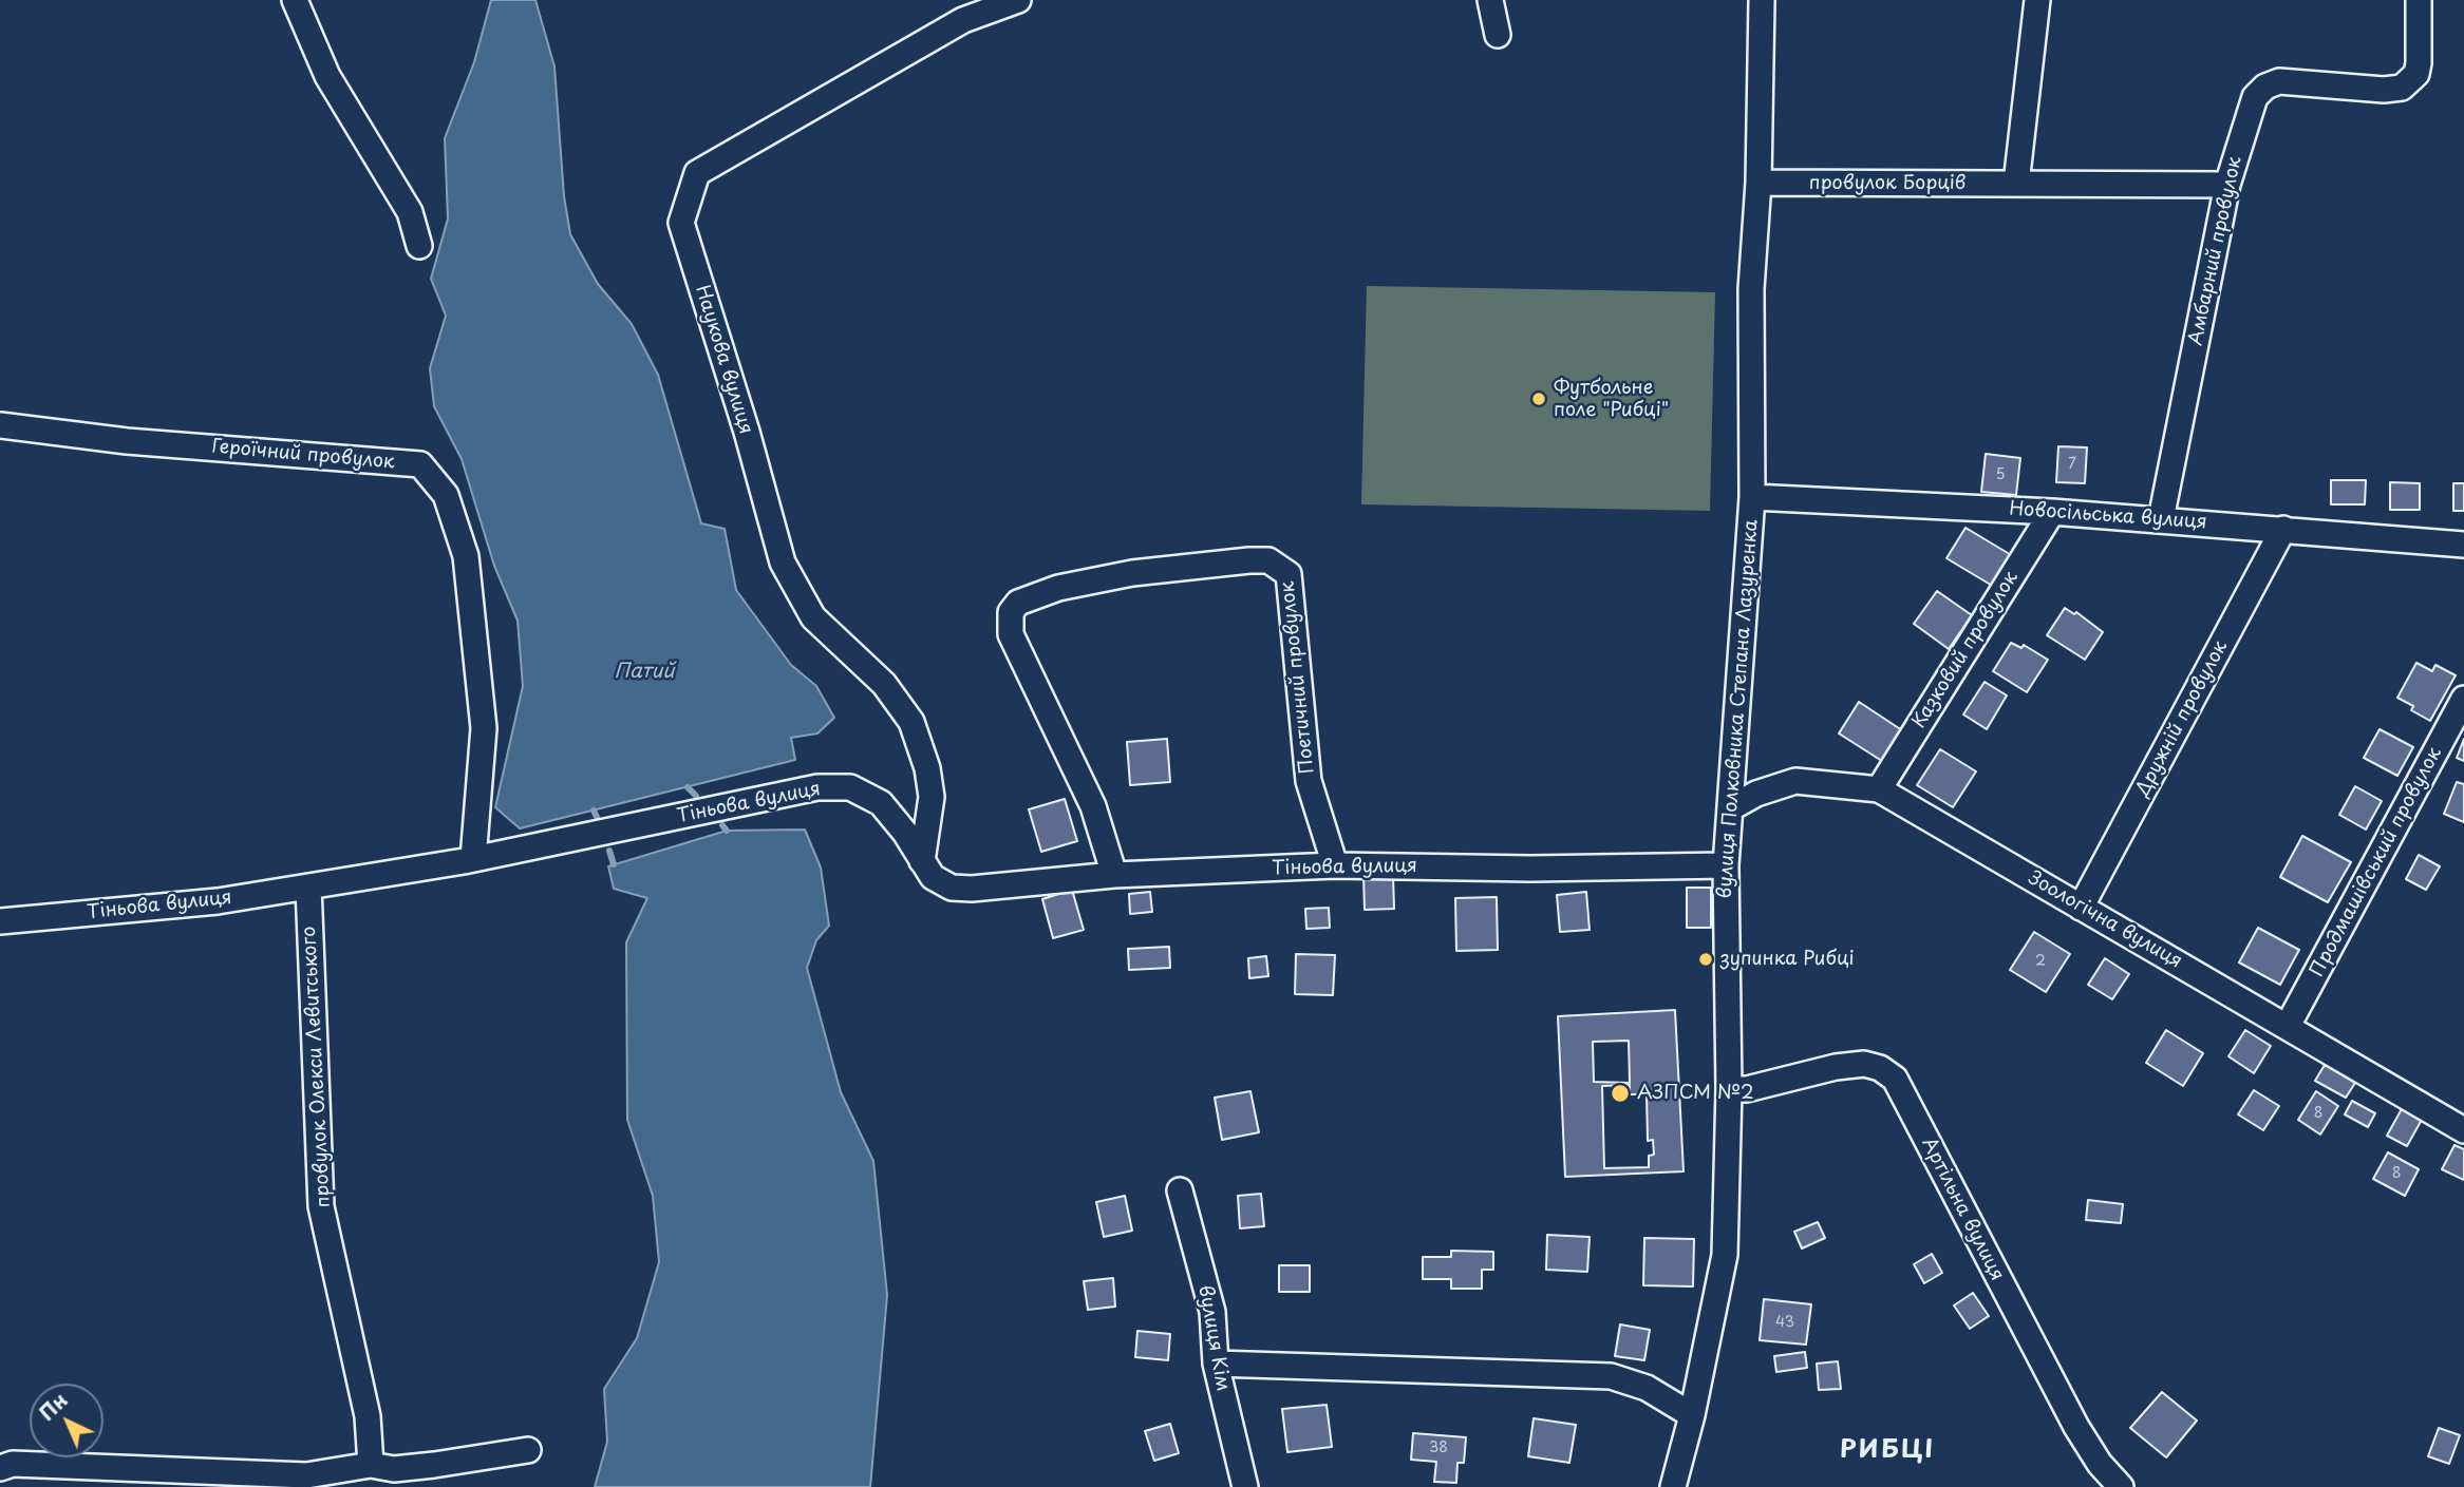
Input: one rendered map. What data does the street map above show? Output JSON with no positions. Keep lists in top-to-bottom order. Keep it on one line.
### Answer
{"streets":{"street":["провулок Борців","Амбарний провулок","Наукова вулиця","Героїчний провулок","Новосільська вулиця","Казковий провулок","Поетичний провулок","вулиця Полковника Степана Лазуренка","Дружній провулок","Тіньова вулиця","Продмашівський провулок","Зоологічна вулиця","провулок Олекси Левитського","Артільна вулиця","вулиця Кім"]},"crossings":[["провулок Борців","Амбарний провулок"],["провулок Борців","вулиця Полковника Степана Лазуренка"],["Амбарний провулок","Новосільська вулиця"],["Наукова вулиця","Тіньова вулиця"],["Героїчний провулок","Тіньова вулиця"],["Новосільська вулиця","Казковий провулок"],["Новосільська вулиця","вулиця Полковника Степана Лазуренка"],["Новосільська вулиця","Дружній провулок"],["Казковий провулок","Зоологічна вулиця"],["Поетичний провулок","Тіньова вулиця"],["вулиця Полковника Степана Лазуренка","Тіньова вулиця"],["вулиця Полковника Степана Лазуренка","Зоологічна вулиця"],["вулиця Полковника Степана Лазуренка","Артільна вулиця"],["Дружній провулок","Зоологічна вулиця"],["Тіньова вулиця","провулок Олекси Левитського"],["Продмашівський провулок","Зоологічна вулиця"]],"districts":["РИБЦІ"],"water":["Патий"],"places":["Футбольне поле \"Рибці\"","зупинка Рибці","АЗПСМ №2"],"house_numbers":["7","5","2","8","8","43","38"],"north":"top left"}
